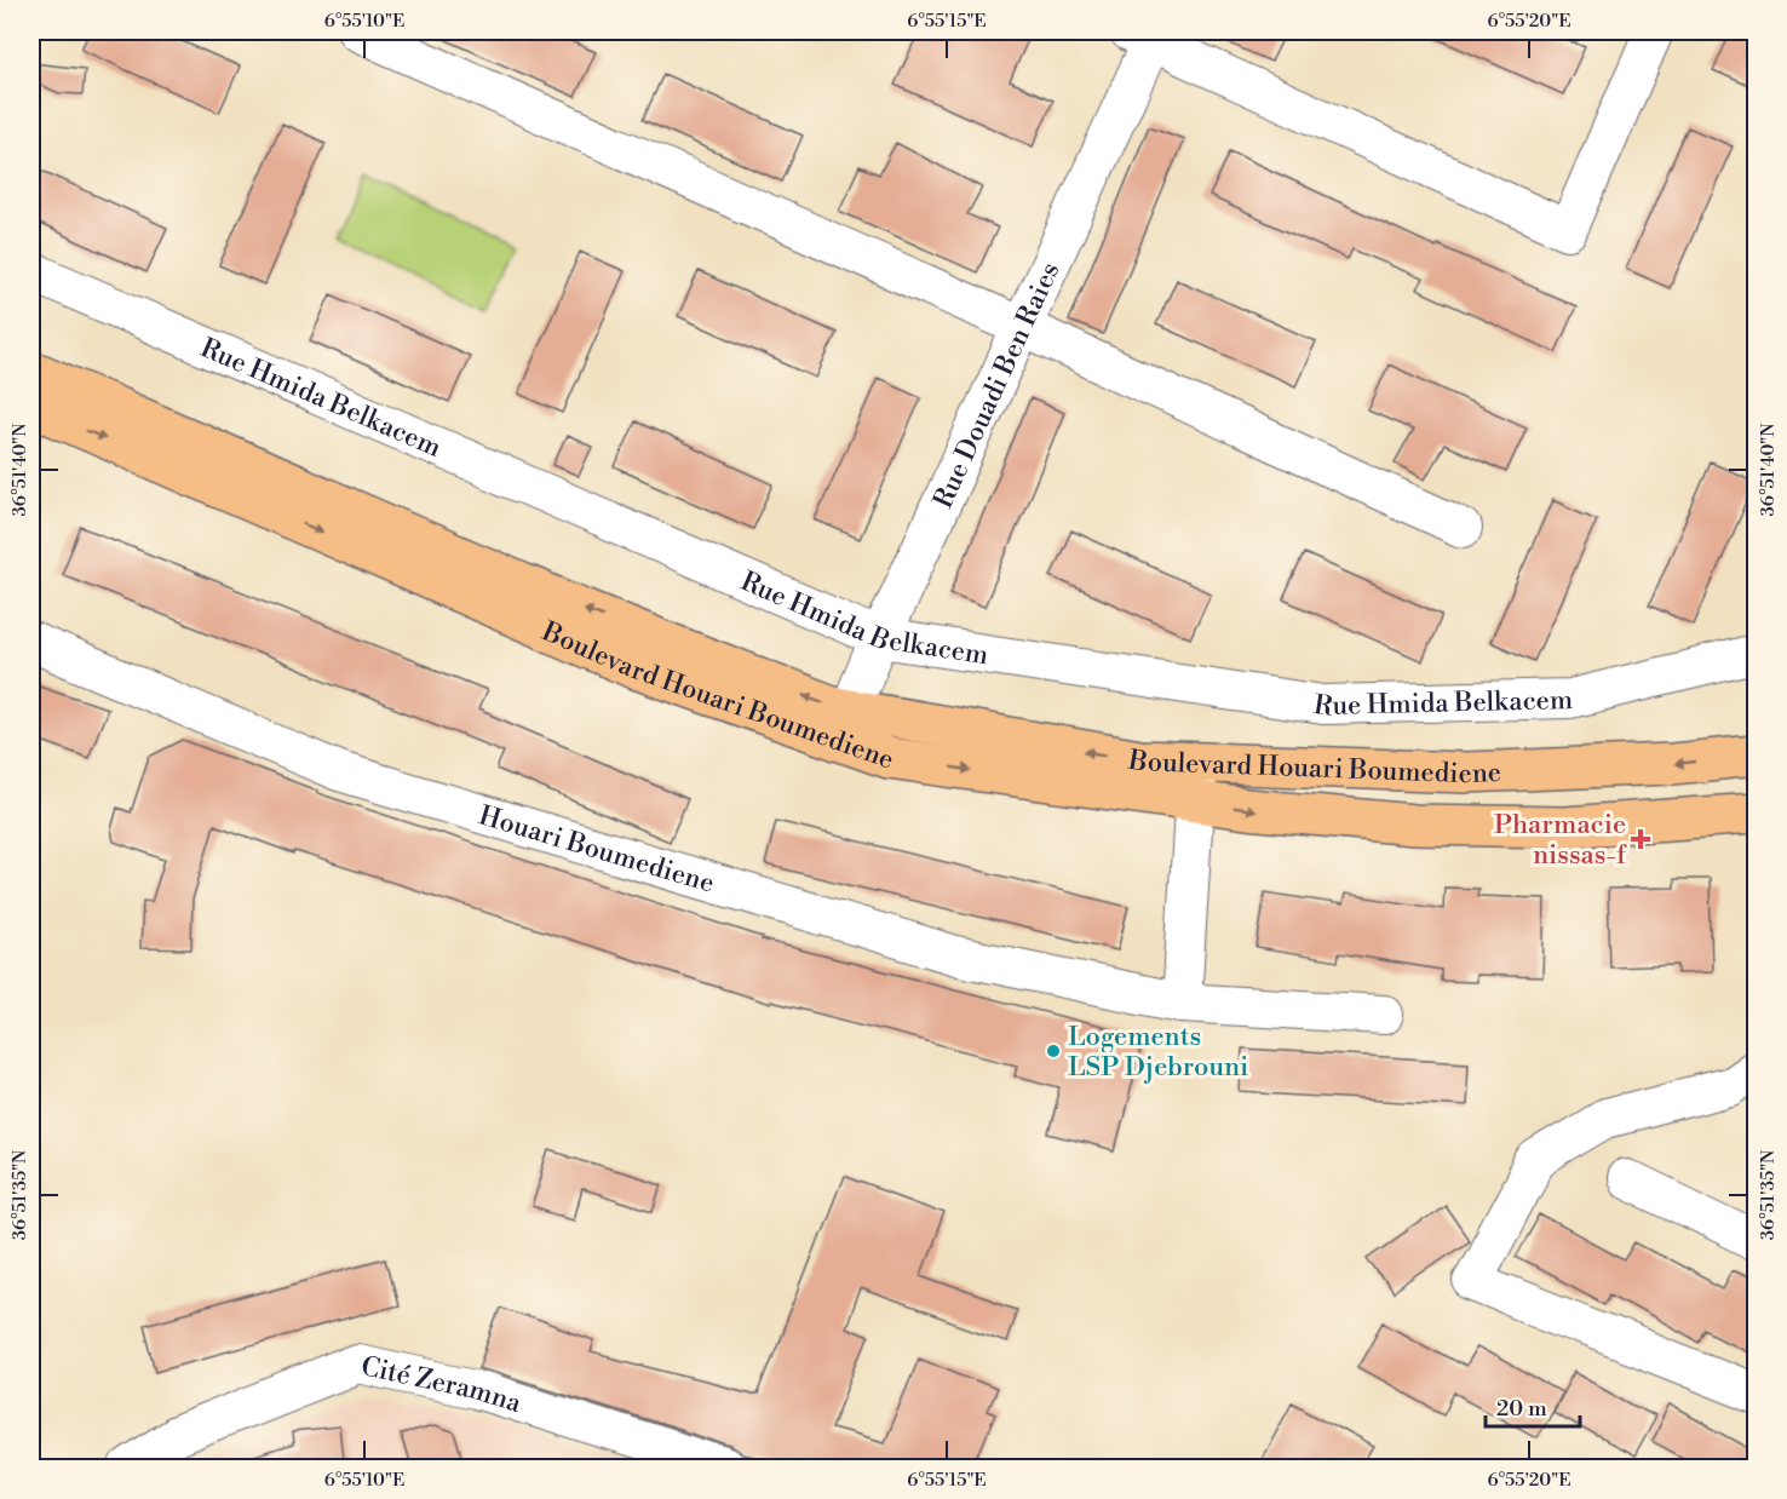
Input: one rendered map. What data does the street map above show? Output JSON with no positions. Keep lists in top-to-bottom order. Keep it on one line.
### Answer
{"streets":{"highway":["Boulevard Houari Boumediene"],"street":["Rue Douadi Ben Raies","Rue Hmida Belkacem","Houari Boumediene","Cité Zeramna"]},"crossings":[["Rue Douadi Ben Raies","Rue Hmida Belkacem"],["Rue Douadi Ben Raies","Boulevard Houari Boumediene"]],"places":{"health":["Pharmacie nissas-f"],"other":["Logements LSP Djebrouni"]},"scale_bar":"20 m","coordinates":["6°55'10\"E","6°55'15\"E","6°55'20\"E","36°51'40\"N","36°51'35\"N"]}
